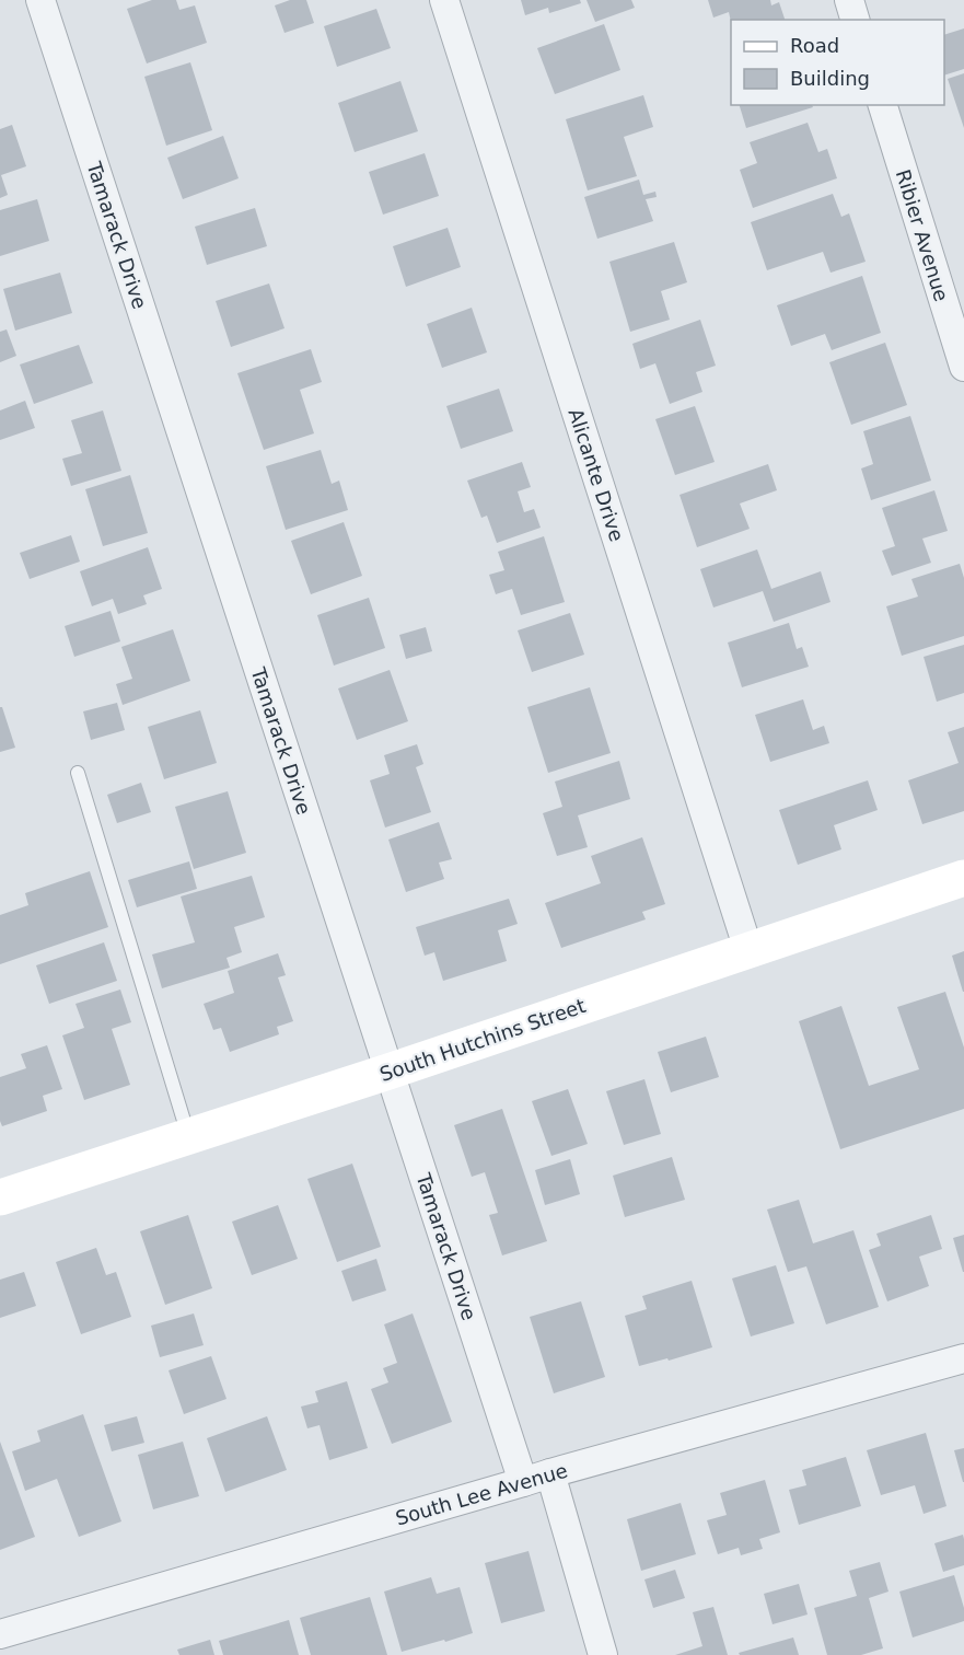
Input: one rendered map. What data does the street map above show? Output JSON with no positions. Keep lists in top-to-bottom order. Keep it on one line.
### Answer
{"streets":{"main road":["South Hutchins Street"],"street":["Tamarack Drive","Ribier Avenue","Alicante Drive","South Lee Avenue"]},"crossings":[["Tamarack Drive","South Hutchins Street"],["Tamarack Drive","South Lee Avenue"],["Alicante Drive","South Hutchins Street"]],"legend":["Road","Building"]}
